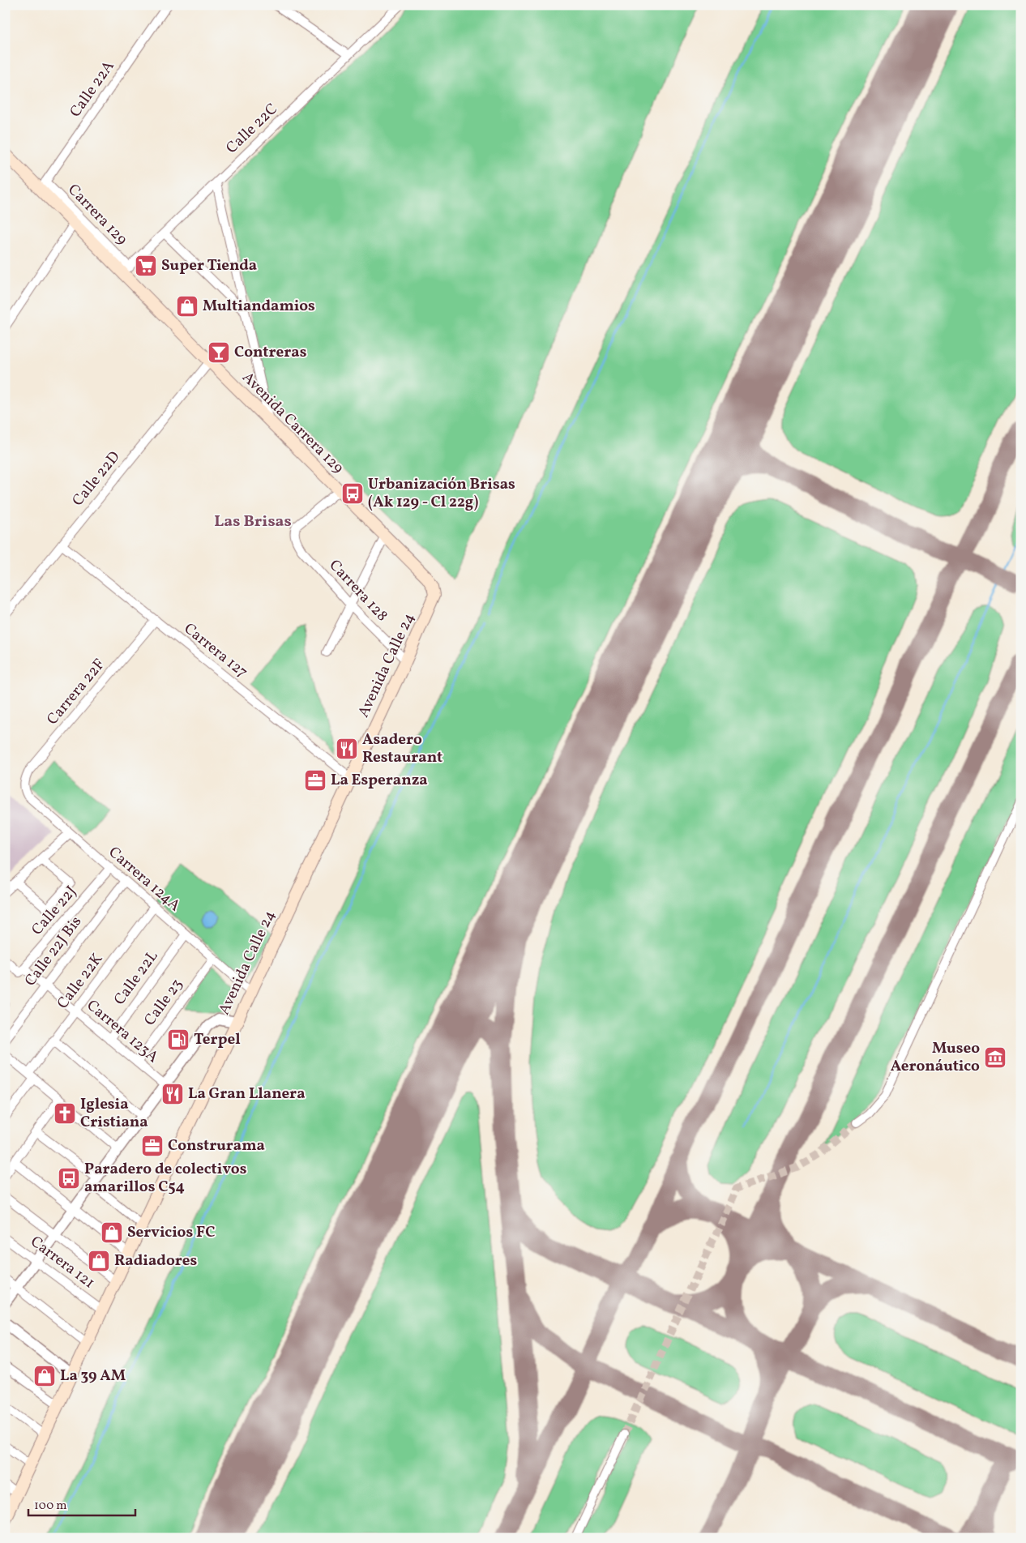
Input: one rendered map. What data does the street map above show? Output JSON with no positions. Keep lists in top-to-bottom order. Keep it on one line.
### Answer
{"streets":{"main road":["Avenida Carrera 129","Avenida Calle 24"],"street":["Calle 22A","Calle 22C","Carrera 129","Calle 22D","Carrera 128","Carrera 127","Carrera 22F","Carrera 124A","Calle 22J","Calle 22J Bis","Calle 22L","Calle 22K","Calle 23","Carrera 123A","Carrera 121"]},"crossings":[["Calle 22A","Carrera 129"],["Calle 22A","Avenida Carrera 129"],["Calle 22C","Carrera 129"],["Calle 22C","Avenida Carrera 129"],["Carrera 129","Avenida Carrera 129"],["Avenida Carrera 129","Calle 22D"],["Avenida Carrera 129","Carrera 128"],["Avenida Carrera 129","Avenida Calle 24"],["Calle 22D","Carrera 127"],["Carrera 128","Avenida Calle 24"],["Carrera 127","Avenida Calle 24"],["Carrera 127","Carrera 22F"],["Avenida Calle 24","Carrera 124A"],["Avenida Calle 24","Carrera 121"],["Carrera 22F","Carrera 124A"],["Carrera 124A","Calle 22J"],["Carrera 124A","Calle 22J Bis"],["Carrera 124A","Calle 22L"],["Carrera 124A","Calle 22K"],["Carrera 124A","Calle 23"],["Calle 22J","Carrera 123A"],["Calle 22J Bis","Carrera 123A"],["Calle 22L","Carrera 123A"],["Calle 22K","Carrera 123A"],["Calle 23","Carrera 123A"]],"districts":["Las Brisas"],"places":{"supermarket":["Super Tienda"],"shop":["Multiandamios","Servicios FC","Radiadores","La 39 AM"],"bar":["Contreras"],"bus stop":["Urbanización Brisas (Ak 129 - Cl 22g)","Paradero de colectivos amarillos C54"],"restaurant":["Asadero Restaurant","La Gran Llanera"],"office":["La Esperanza","Construrama"],"fuel station":["Terpel"],"museum":["Museo Aeronáutico"],"church":["Iglesia Cristiana"]},"scale_bar":"100 m"}
